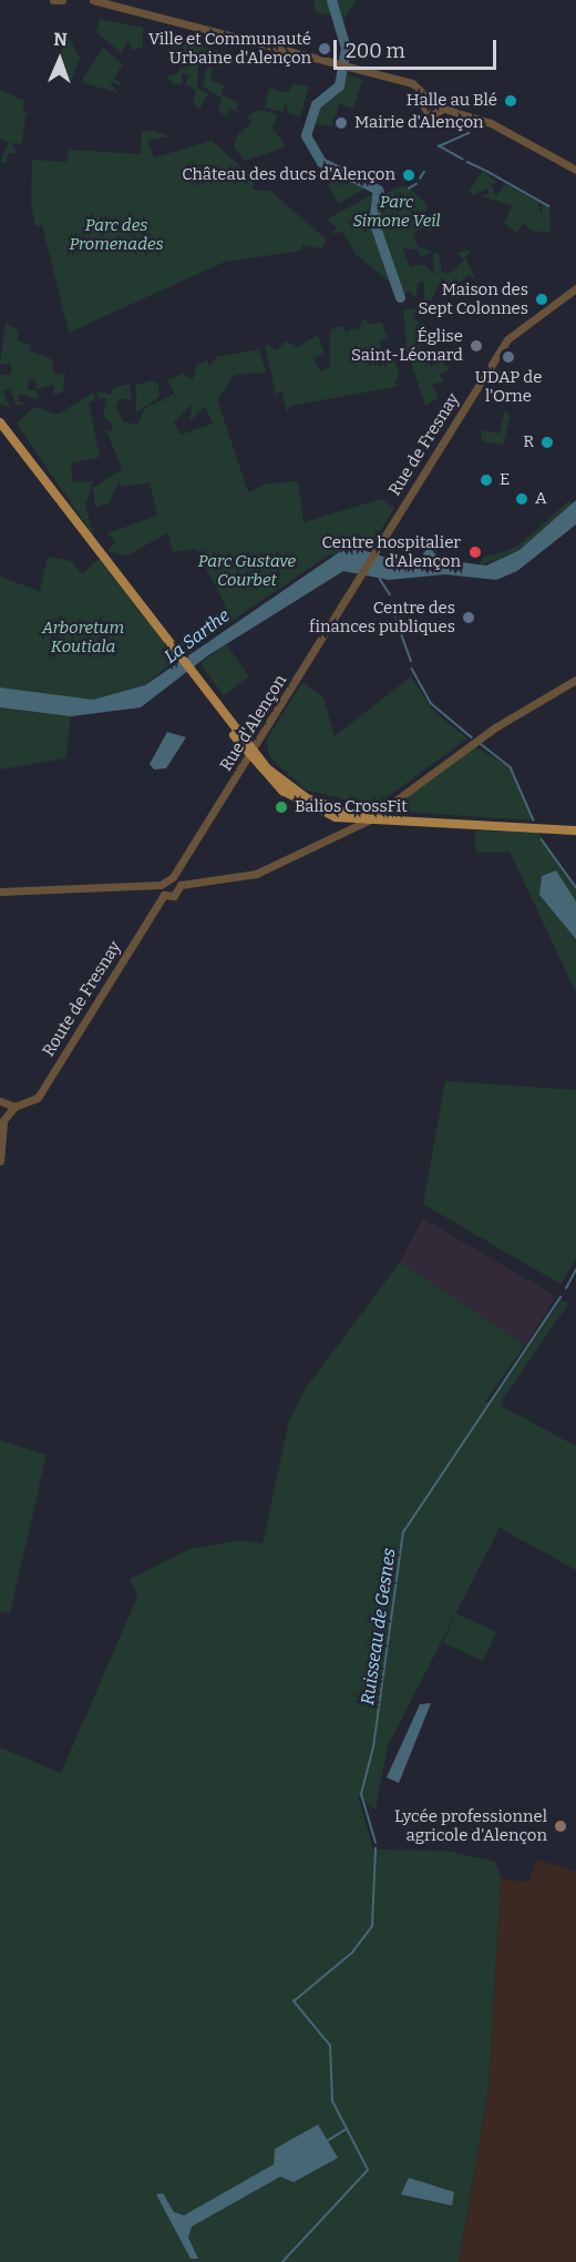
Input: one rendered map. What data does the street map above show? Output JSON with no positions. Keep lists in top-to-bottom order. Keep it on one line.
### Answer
{"streets":{"street":["Rue de Fresnay","Rue d'Alençon","Route de Fresnay"]},"crossings":[["Rue de Fresnay","Rue d'Alençon"]],"water":["La Sarthe","Ruisseau de Gesnes"],"parks":["Parc Simone Veil","Parc des Promenades","Parc Gustave Courbet","Arboretum Koutiala"],"places":["Ville et Communauté Urbaine d'Alençon","Halle au Blé","Mairie d'Alençon","Château des ducs d'Alençon","Maison des Sept Colonnes","Église Saint-Léonard","UDAP de l'Orne","R","E","A","Centre hospitalier d'Alençon","Centre des finances publiques","Balios CrossFit","Lycée professionnel agricole d'Alençon"],"scale_bar":"200 m","north":"top"}
